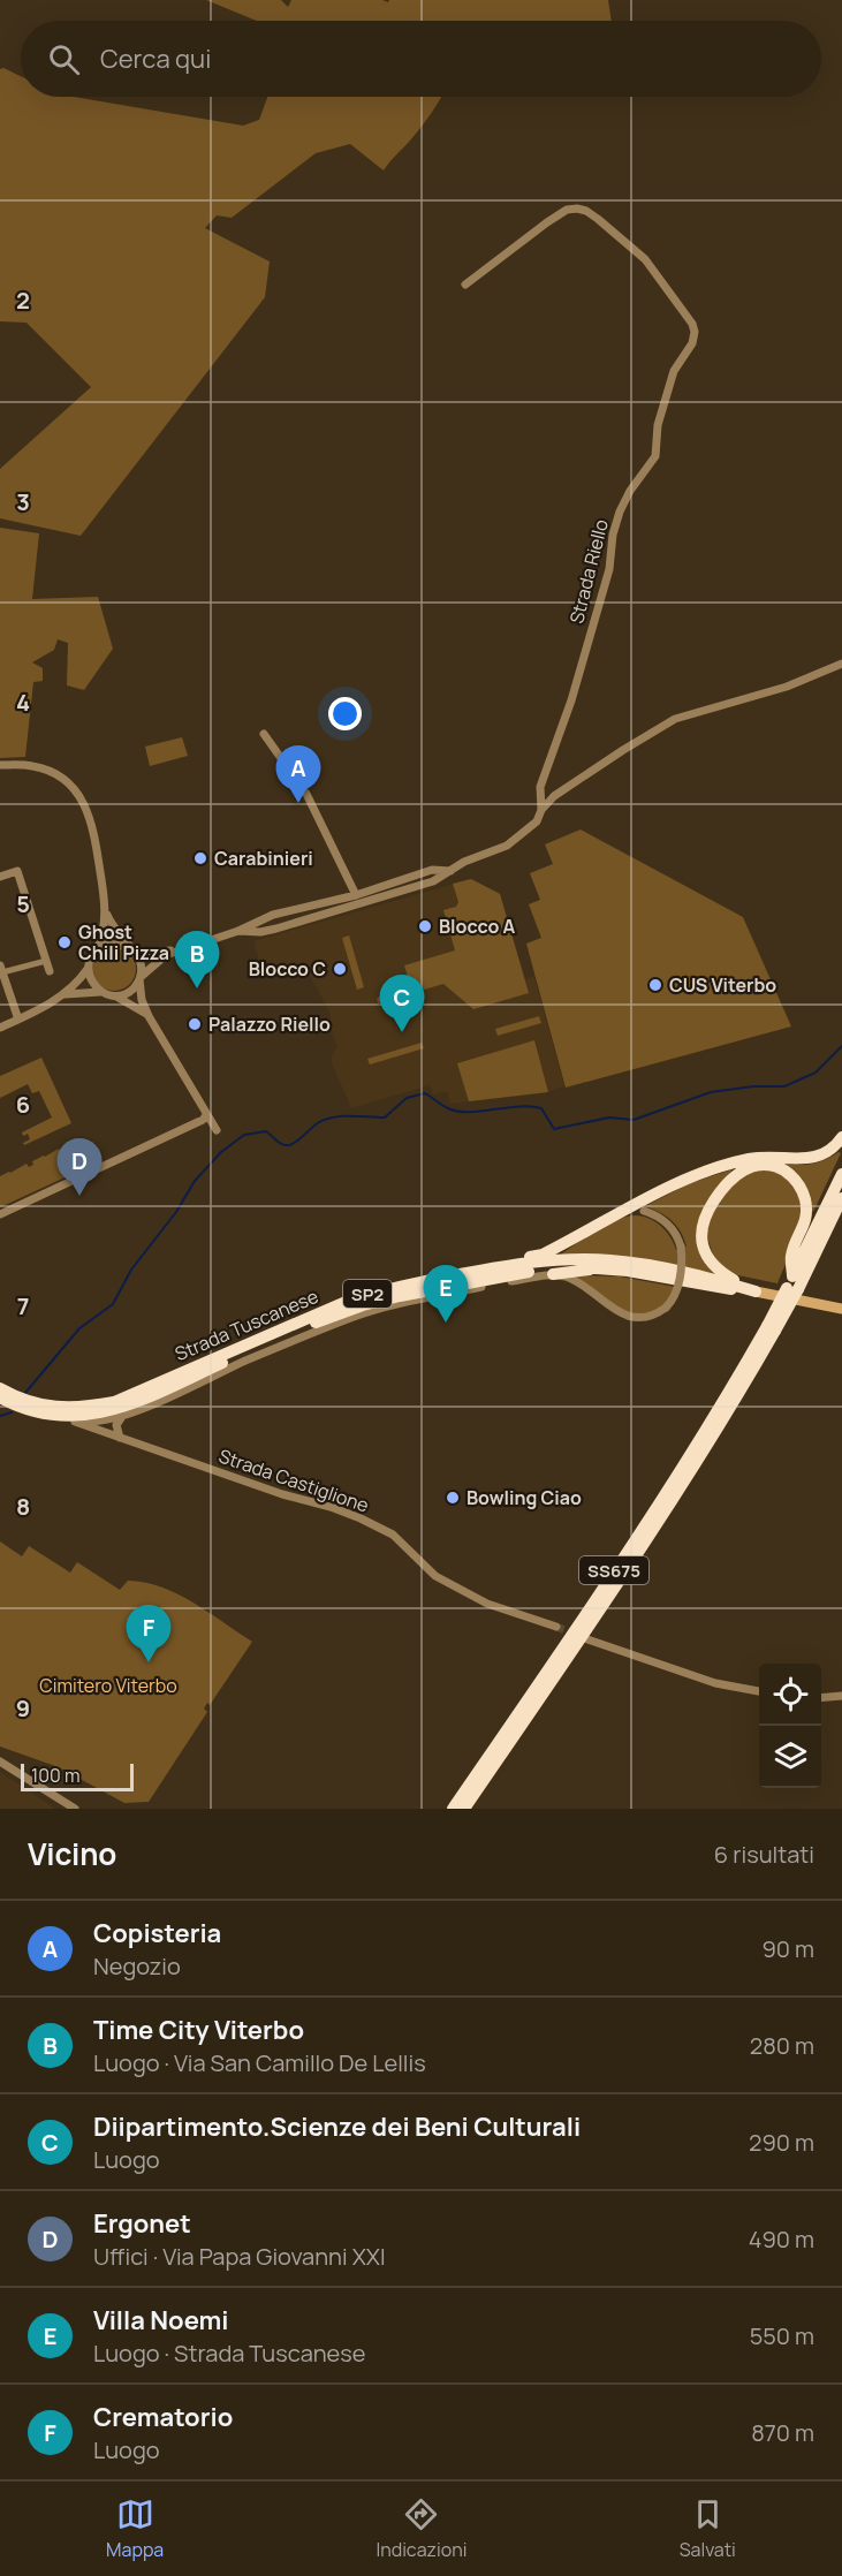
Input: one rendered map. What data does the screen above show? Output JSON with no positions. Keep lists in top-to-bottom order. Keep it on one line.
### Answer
{"streets":{"highway":["SP2","Strada Tuscanese","SS675"],"street":["Strada Riello","Strada Castiglione"]},"crossings":[["Strada Tuscanese","Strada Castiglione"]],"parks":["Cimitero Viterbo"],"places":["Carabinieri","Blocco A","Ghost Chili Pizza","Blocco C","CUS Viterbo","Palazzo Riello","Bowling Ciao"],"scale_bar":"100 m","page":{"search":"Cerca qui","pins":["A","B","C","D","E","F"],"scale":"100 m","heading":["Vicino","6 risultati"],"list":[{"mark":"A","name":"Copisteria","note":"Negozio","value":"90 m"},{"mark":"B","name":"Time City Viterbo","note":"Luogo · Via San Camillo De Lellis","value":"280 m"},{"mark":"C","name":"Diipartimento.Scienze dei Beni Culturali","note":"Luogo","value":"290 m"},{"mark":"D","name":"Ergonet","note":"Uffici · Via Papa Giovanni XXI","value":"490 m"},{"mark":"E","name":"Villa Noemi","note":"Luogo · Strada Tuscanese","value":"550 m"},{"mark":"F","name":"Crematorio","note":"Luogo","value":"870 m"}],"nav":["Mappa","Indicazioni","Salvati"]},"grid":{"rows":["2","3","4","5","6","7","8","9"]}}
